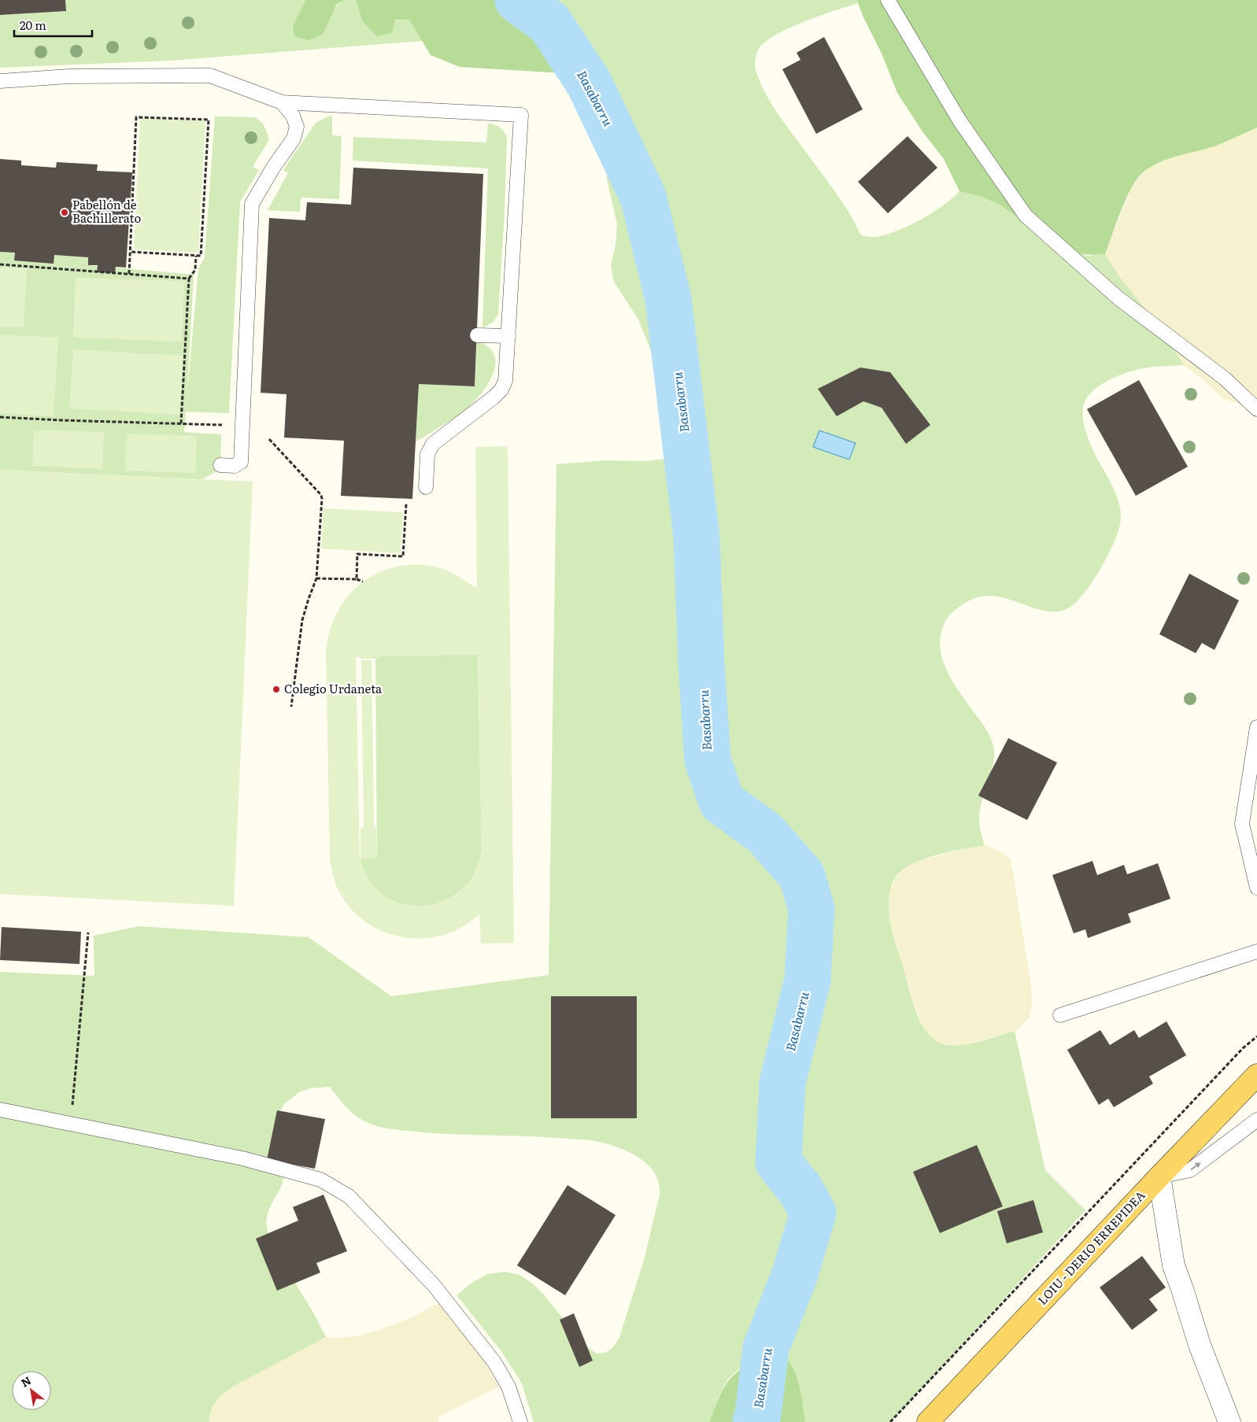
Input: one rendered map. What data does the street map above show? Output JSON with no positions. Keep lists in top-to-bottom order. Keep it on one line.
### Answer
{"streets":{"main road":["LOIU - DERIO ERREPIDEA"]},"water":["Basabarru"],"places":["Pabellón de Bachillerato","Colegio Urdaneta"],"scale_bar":"20 m","north":"top left"}
